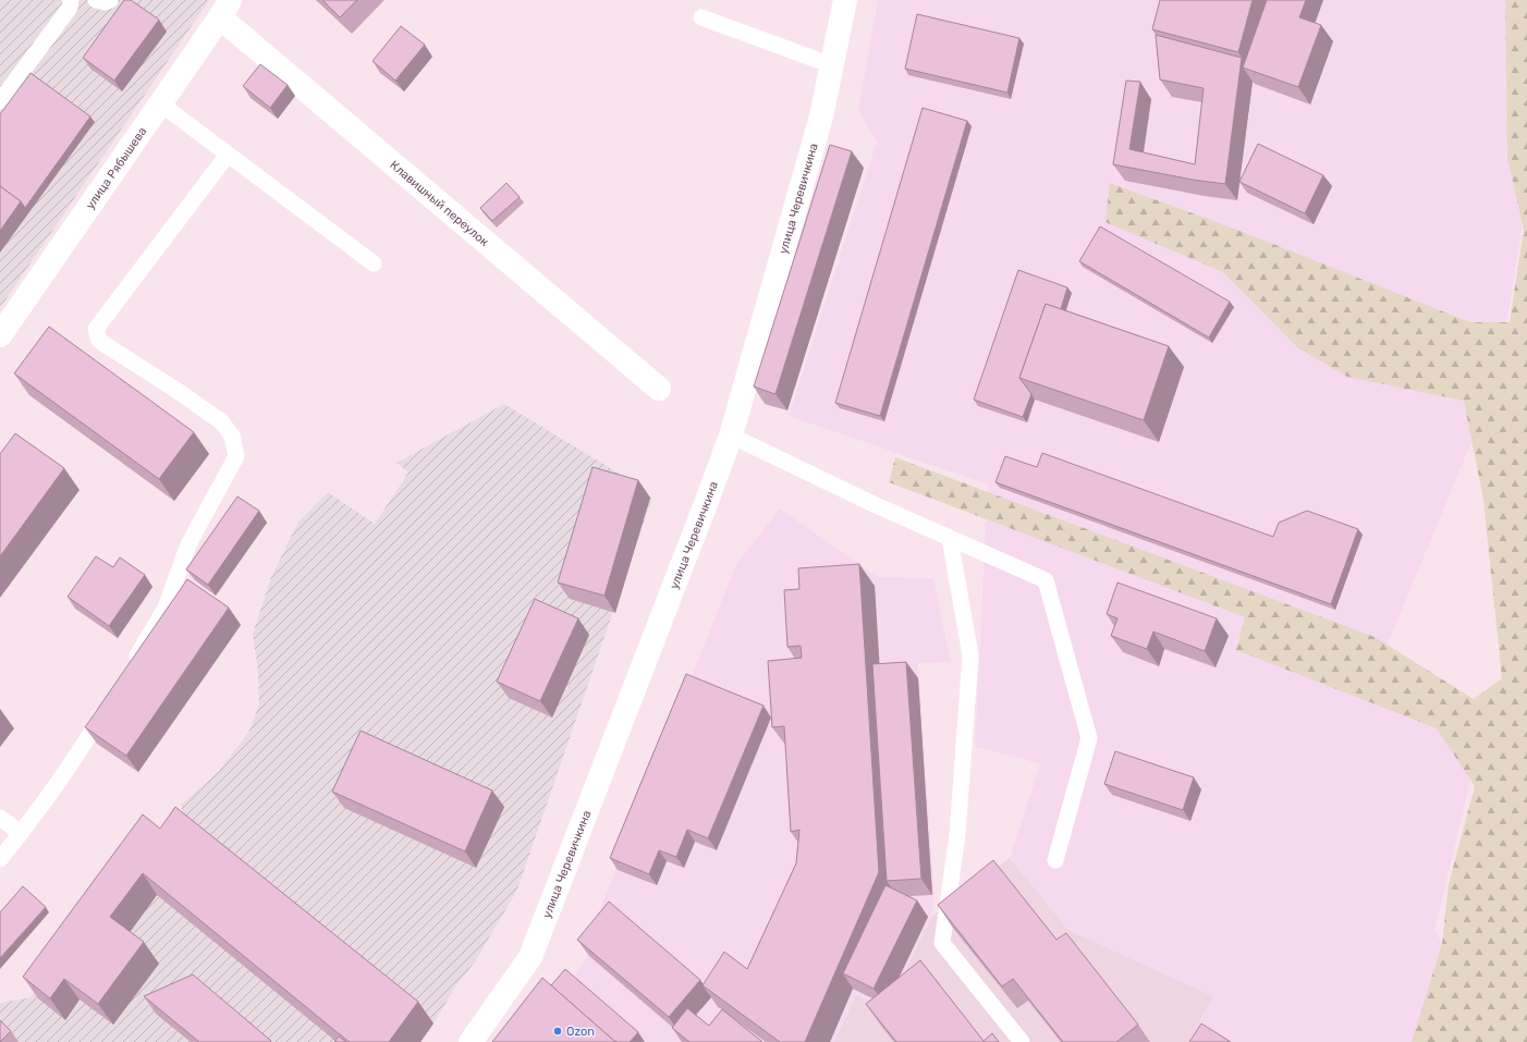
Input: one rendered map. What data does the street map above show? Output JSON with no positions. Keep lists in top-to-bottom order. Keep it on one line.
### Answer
{"streets":{"street":["улица Рябышева","улица Черевичкина","Клавишный переулок"]},"crossings":[["улица Рябышева","Клавишный переулок"]],"places":["Ozon"]}
